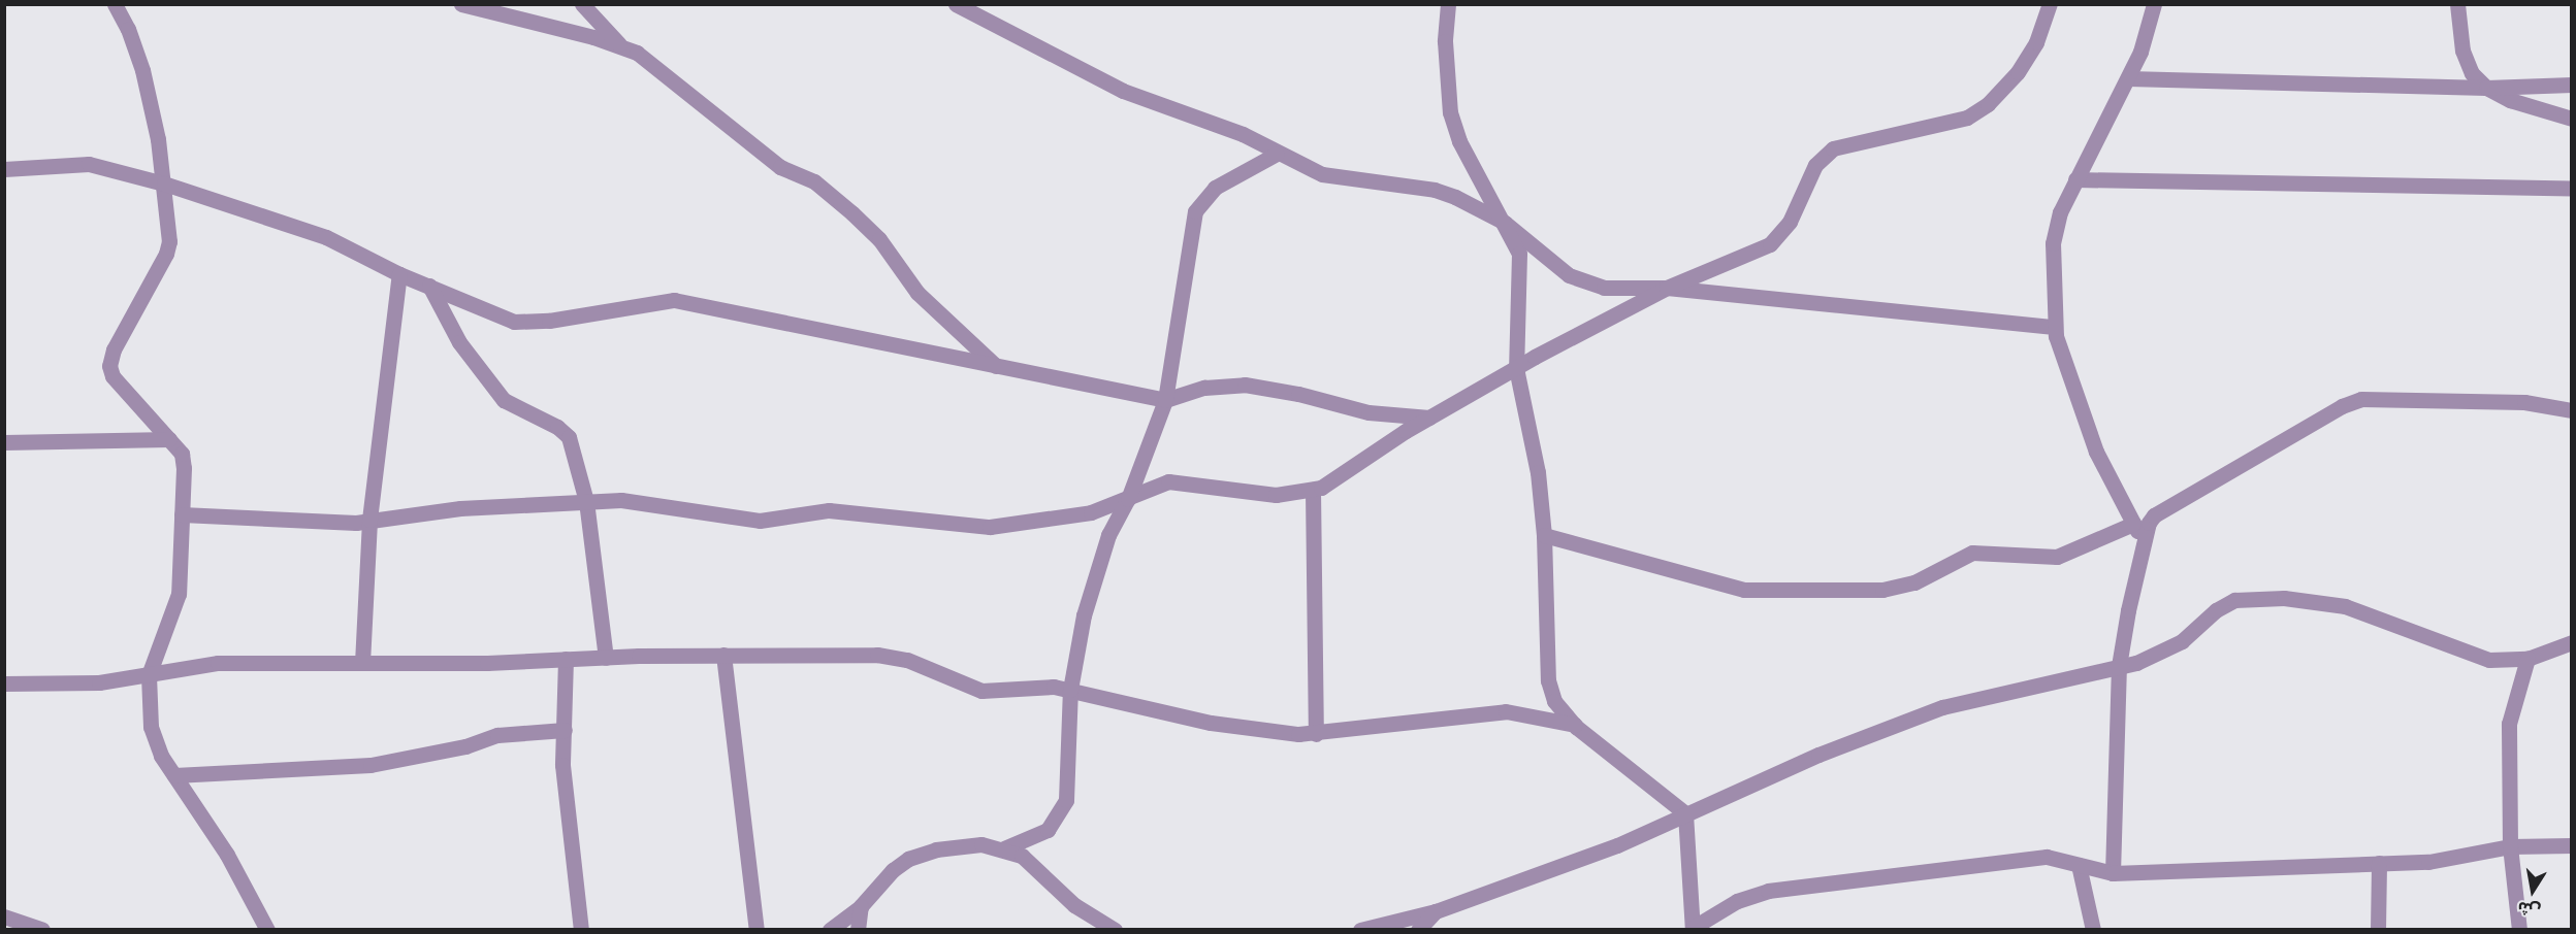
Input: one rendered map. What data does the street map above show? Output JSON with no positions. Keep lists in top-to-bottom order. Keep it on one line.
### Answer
{"north":"bottom"}
